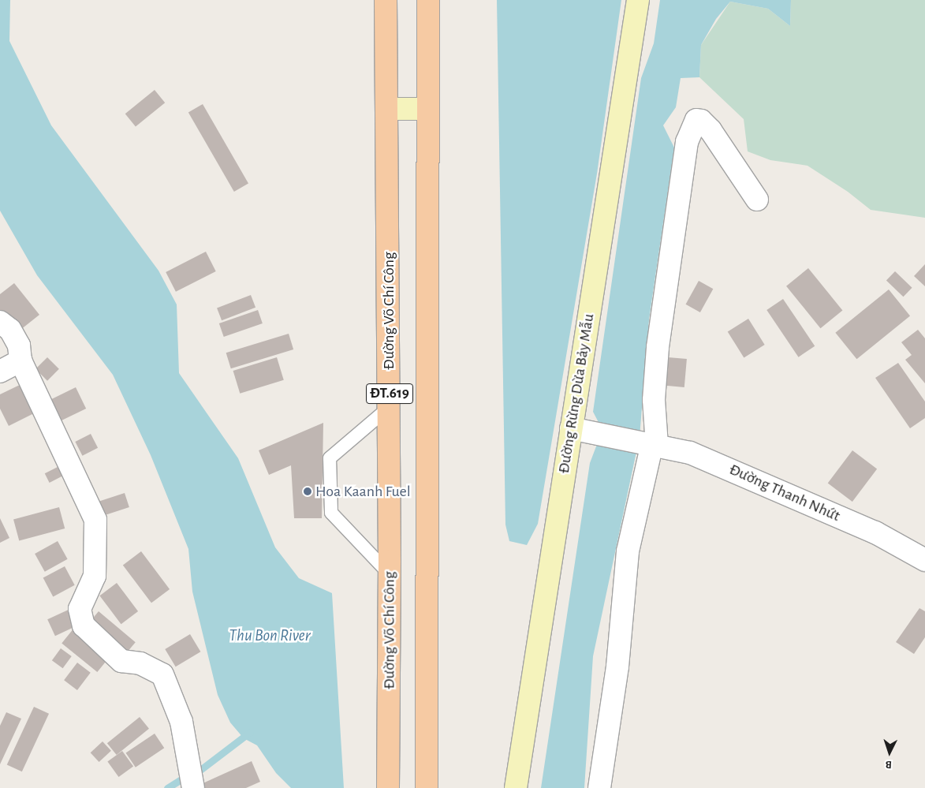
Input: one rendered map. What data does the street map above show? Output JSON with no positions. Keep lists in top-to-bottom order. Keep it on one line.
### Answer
{"streets":{"main road":["Đường Võ Chí Công","ĐT.619"],"street":["Đường Rừng Dừa Bảy Mẫu","Đường Thanh Nhứt"]},"crossings":[["Đường Rừng Dừa Bảy Mẫu","Đường Thanh Nhứt"]],"water":["Thu Bon River"],"places":["Hoa Kaanh Fuel"],"north":"bottom"}
